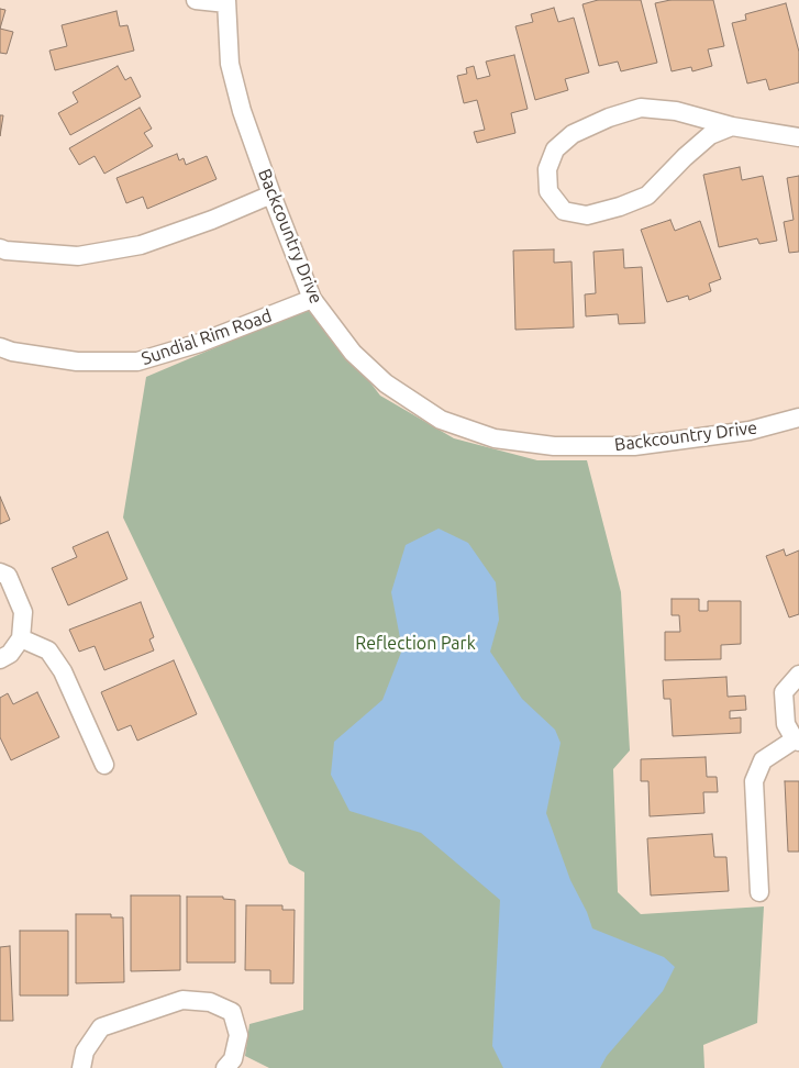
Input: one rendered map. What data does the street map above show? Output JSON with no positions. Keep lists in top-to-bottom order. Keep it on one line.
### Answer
{"streets":{"street":["Backcountry Drive","Sundial Rim Road"]},"crossings":[["Backcountry Drive","Sundial Rim Road"]],"parks":["Reflection Park"]}
